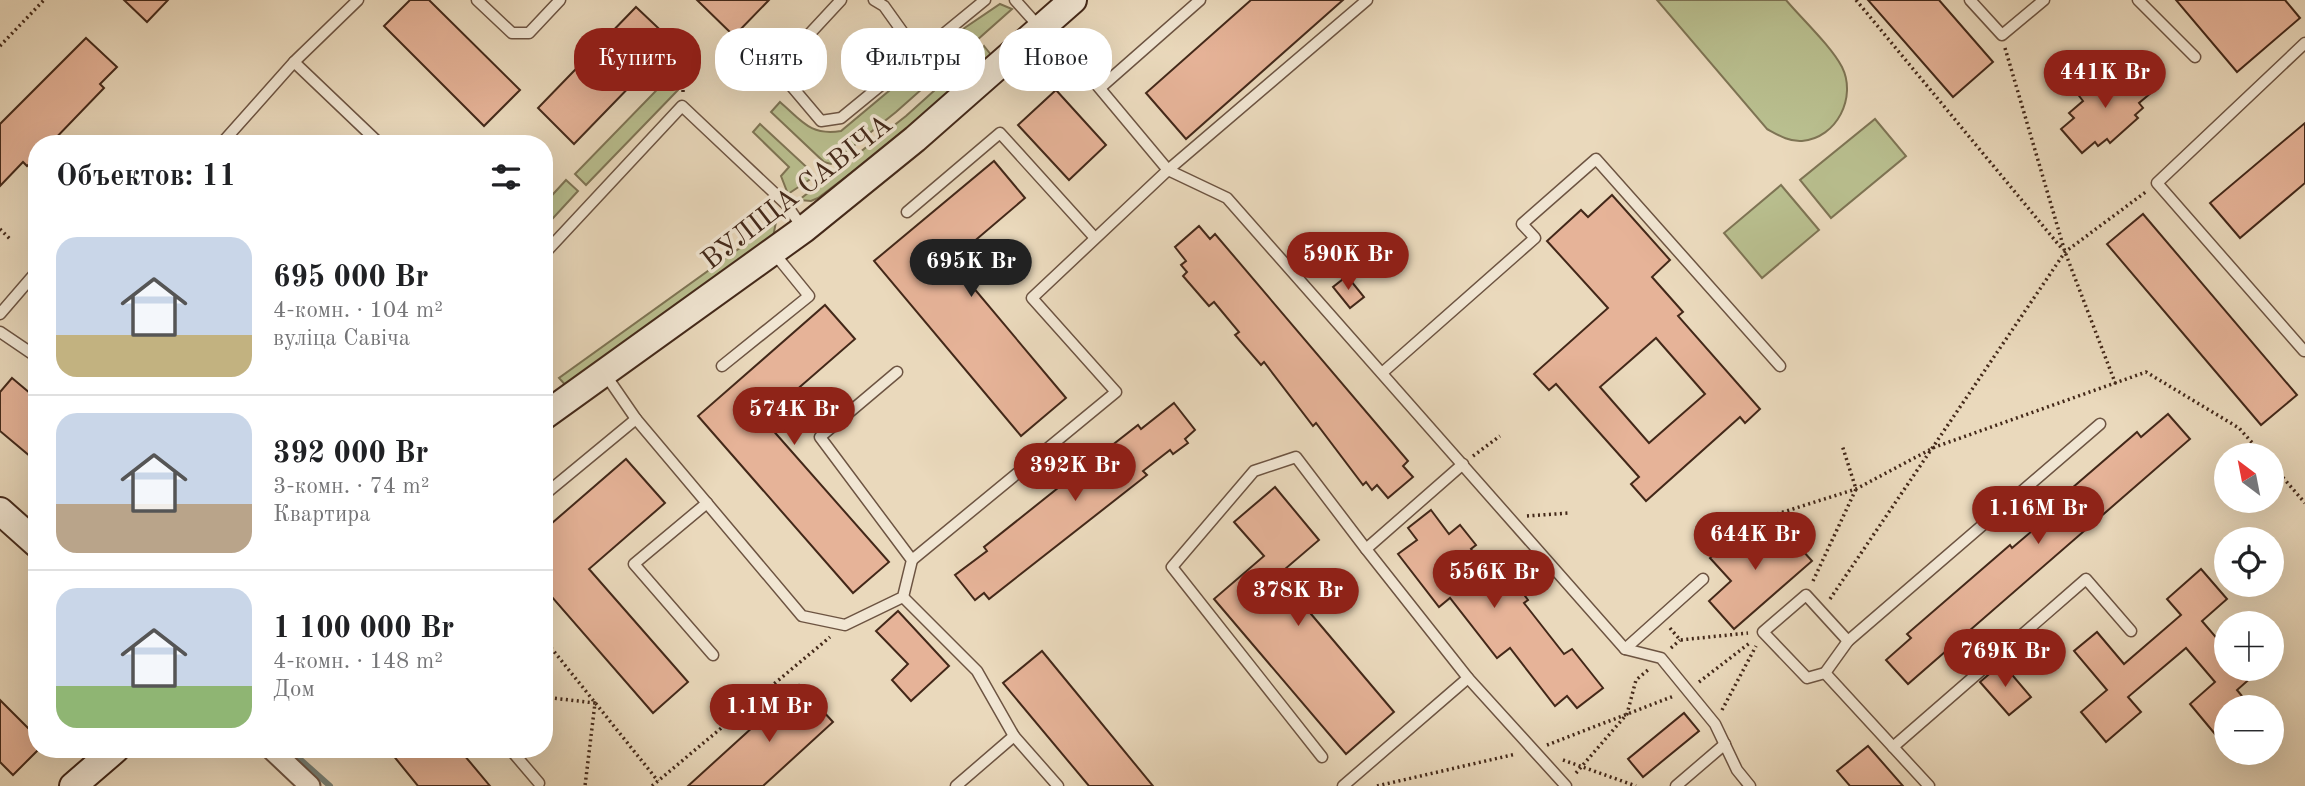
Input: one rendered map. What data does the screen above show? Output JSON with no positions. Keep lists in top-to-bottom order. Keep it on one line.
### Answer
{"streets":{"street":["ВУЛІЦА САВІЧА"]},"north":"top left","page":{"chip":["Купить","Снять","Фильтры","Новое"],"price":["441K Br","590K Br","695K Br","574K Br","392K Br","1.16M Br","644K Br","556K Br","378K Br","769K Br","1.1M Br"],"heading":"Объектов: 11","list":[{"name":"695 000 Br","note":"4-комн. · 104 m² · вуліца Савіча"},{"name":"392 000 Br","note":"3-комн. · 74 m² · Квартира"},{"name":"1 100 000 Br","note":"4-комн. · 148 m² · Дом"}],"map_buttons":["+","−"]}}
